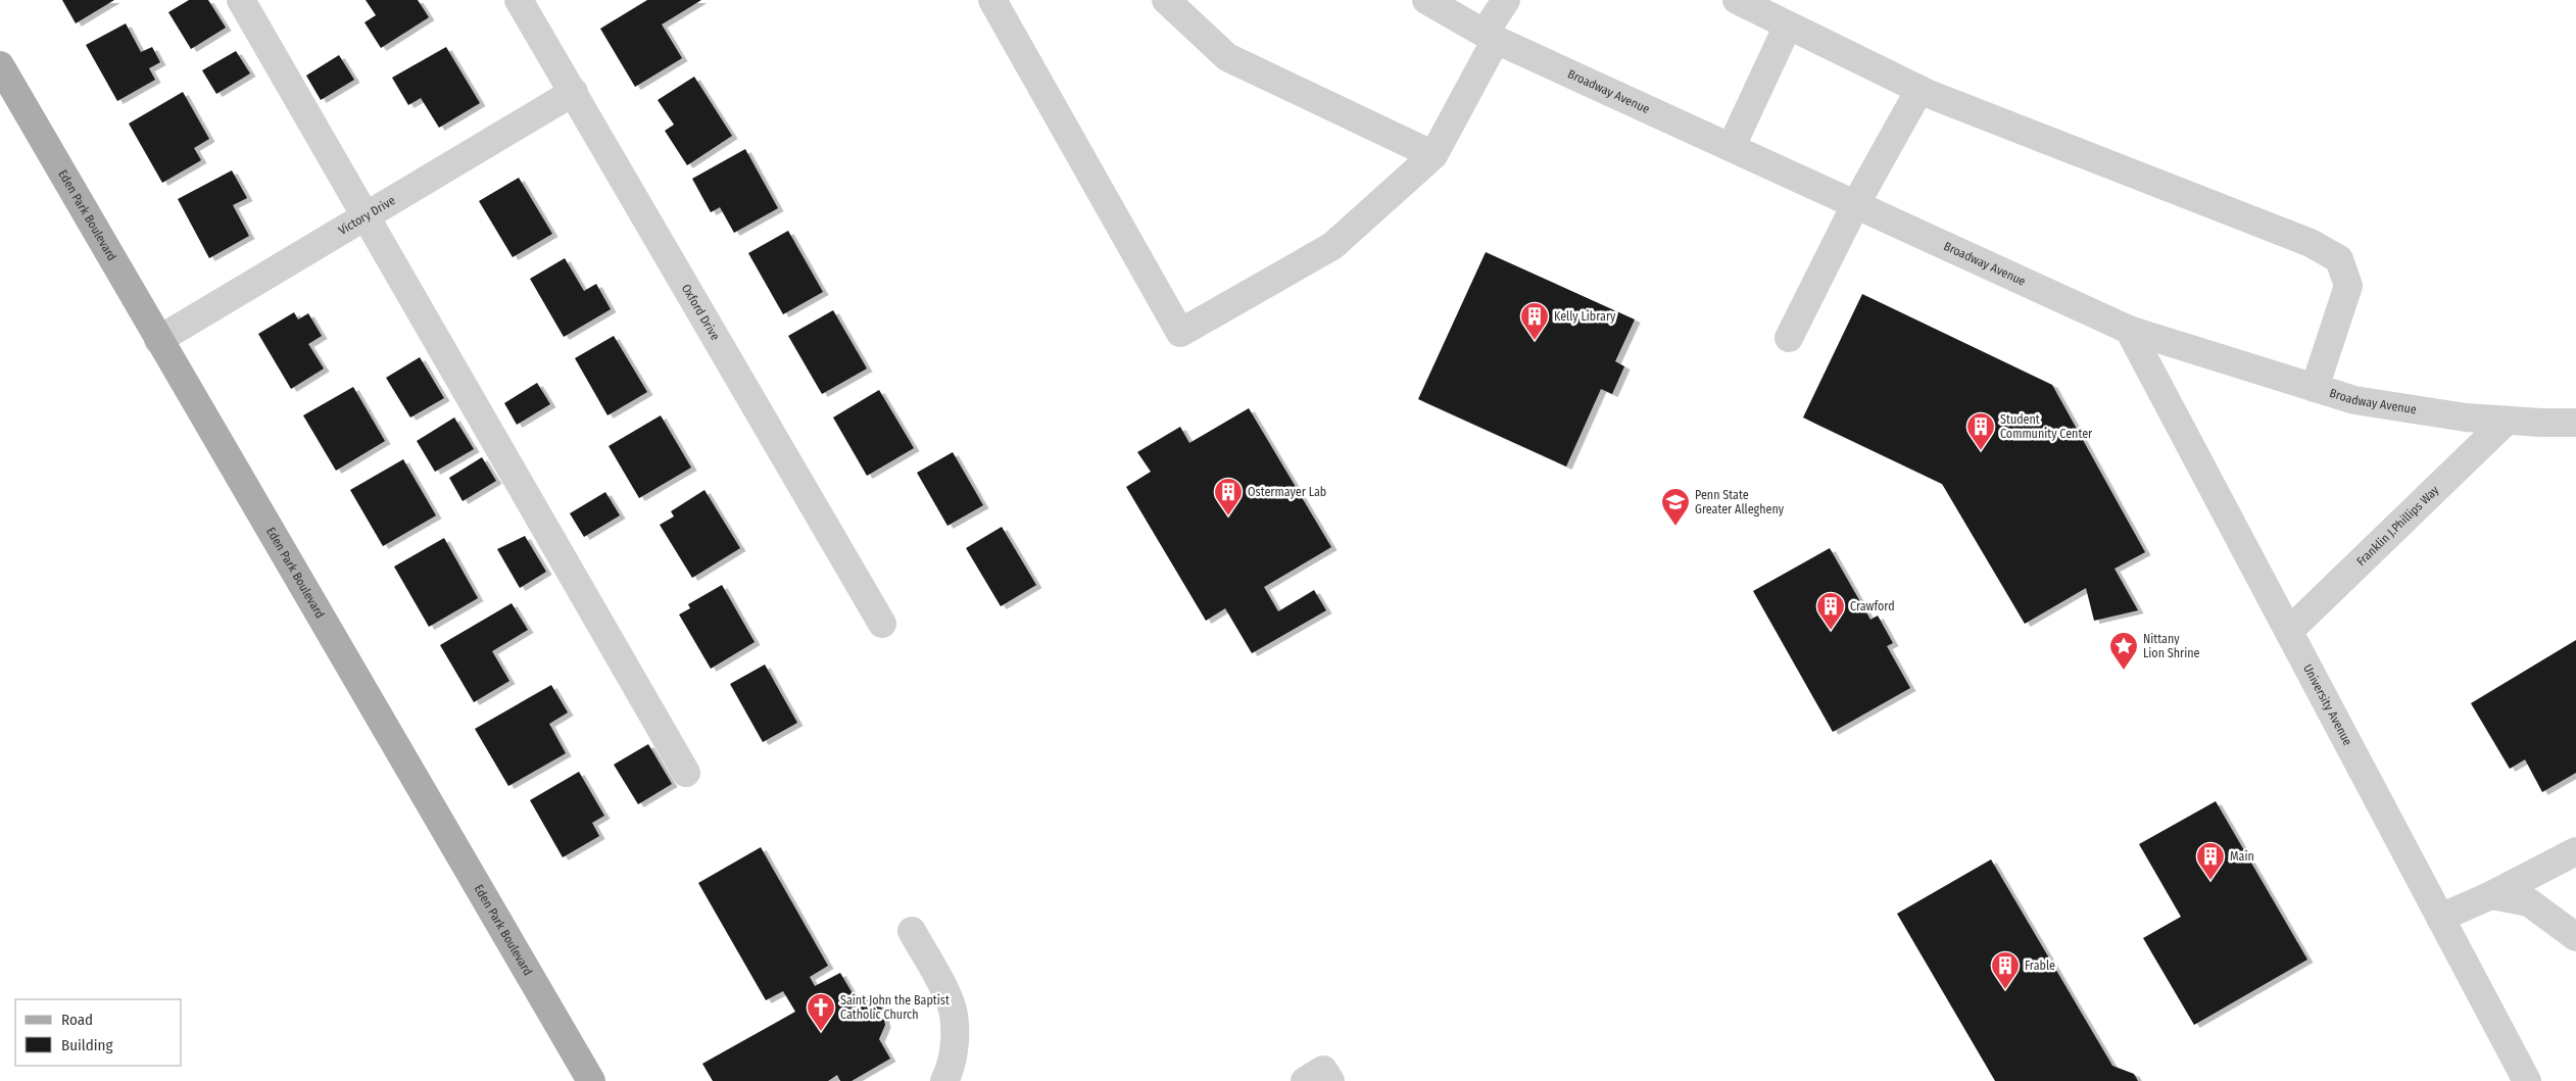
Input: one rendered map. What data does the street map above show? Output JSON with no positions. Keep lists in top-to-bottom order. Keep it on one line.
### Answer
{"streets":{"main road":["Eden Park Boulevard"],"street":["Broadway Avenue","Victory Drive","Oxford Drive","Franklin J.Phillips Way","University Avenue"]},"crossings":[["Broadway Avenue","Franklin J.Phillips Way"],["Broadway Avenue","University Avenue"],["Eden Park Boulevard","Victory Drive"],["Victory Drive","Oxford Drive"],["Franklin J.Phillips Way","University Avenue"]],"places":{"building":["Kelly Library","Student Community Center","Ostermayer Lab","Crawford","Main","Frable"],"school or university":["Penn State Greater Allegheny"],"place":["Nittany Lion Shrine"],"church":["Saint John the Baptist Catholic Church"]},"legend":["Road","Building"]}
